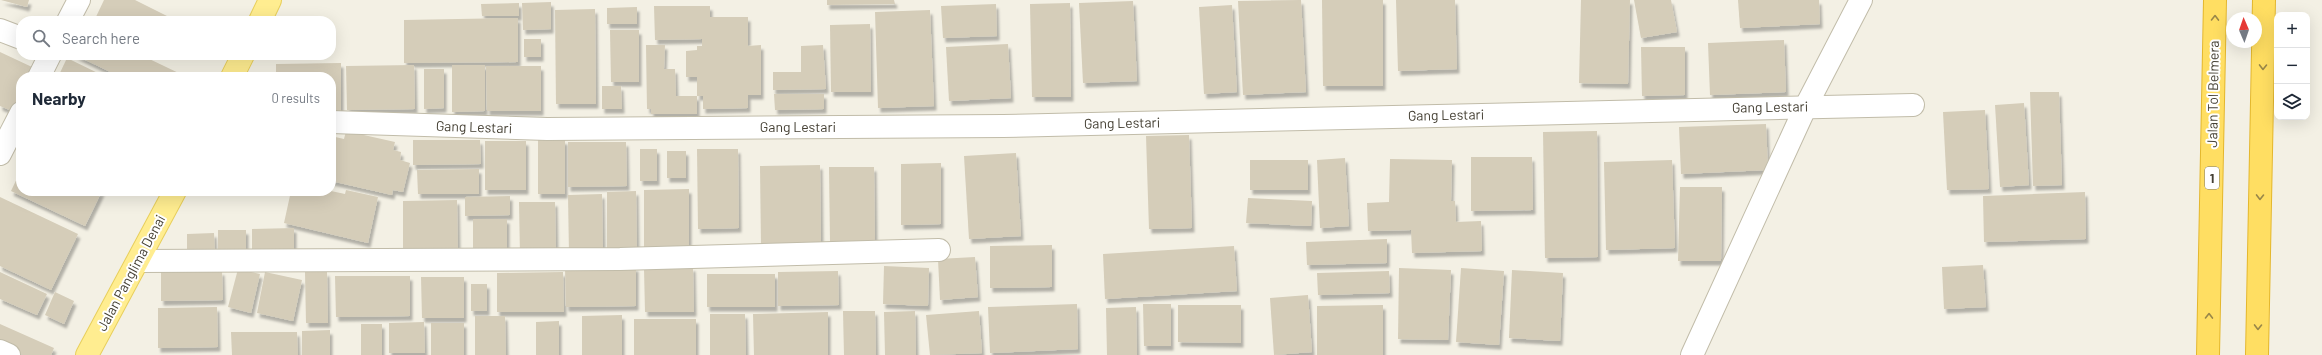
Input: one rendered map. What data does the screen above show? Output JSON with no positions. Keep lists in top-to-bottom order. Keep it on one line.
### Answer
{"streets":{"highway":["Jalan Tol Belmera","1"],"main road":["Jalan Panglima Denai"],"street":["Gang Lestari"]},"north":"top","page":{"map_buttons":["+","−"],"search":"Search here","heading":["Nearby","0 results"]}}
